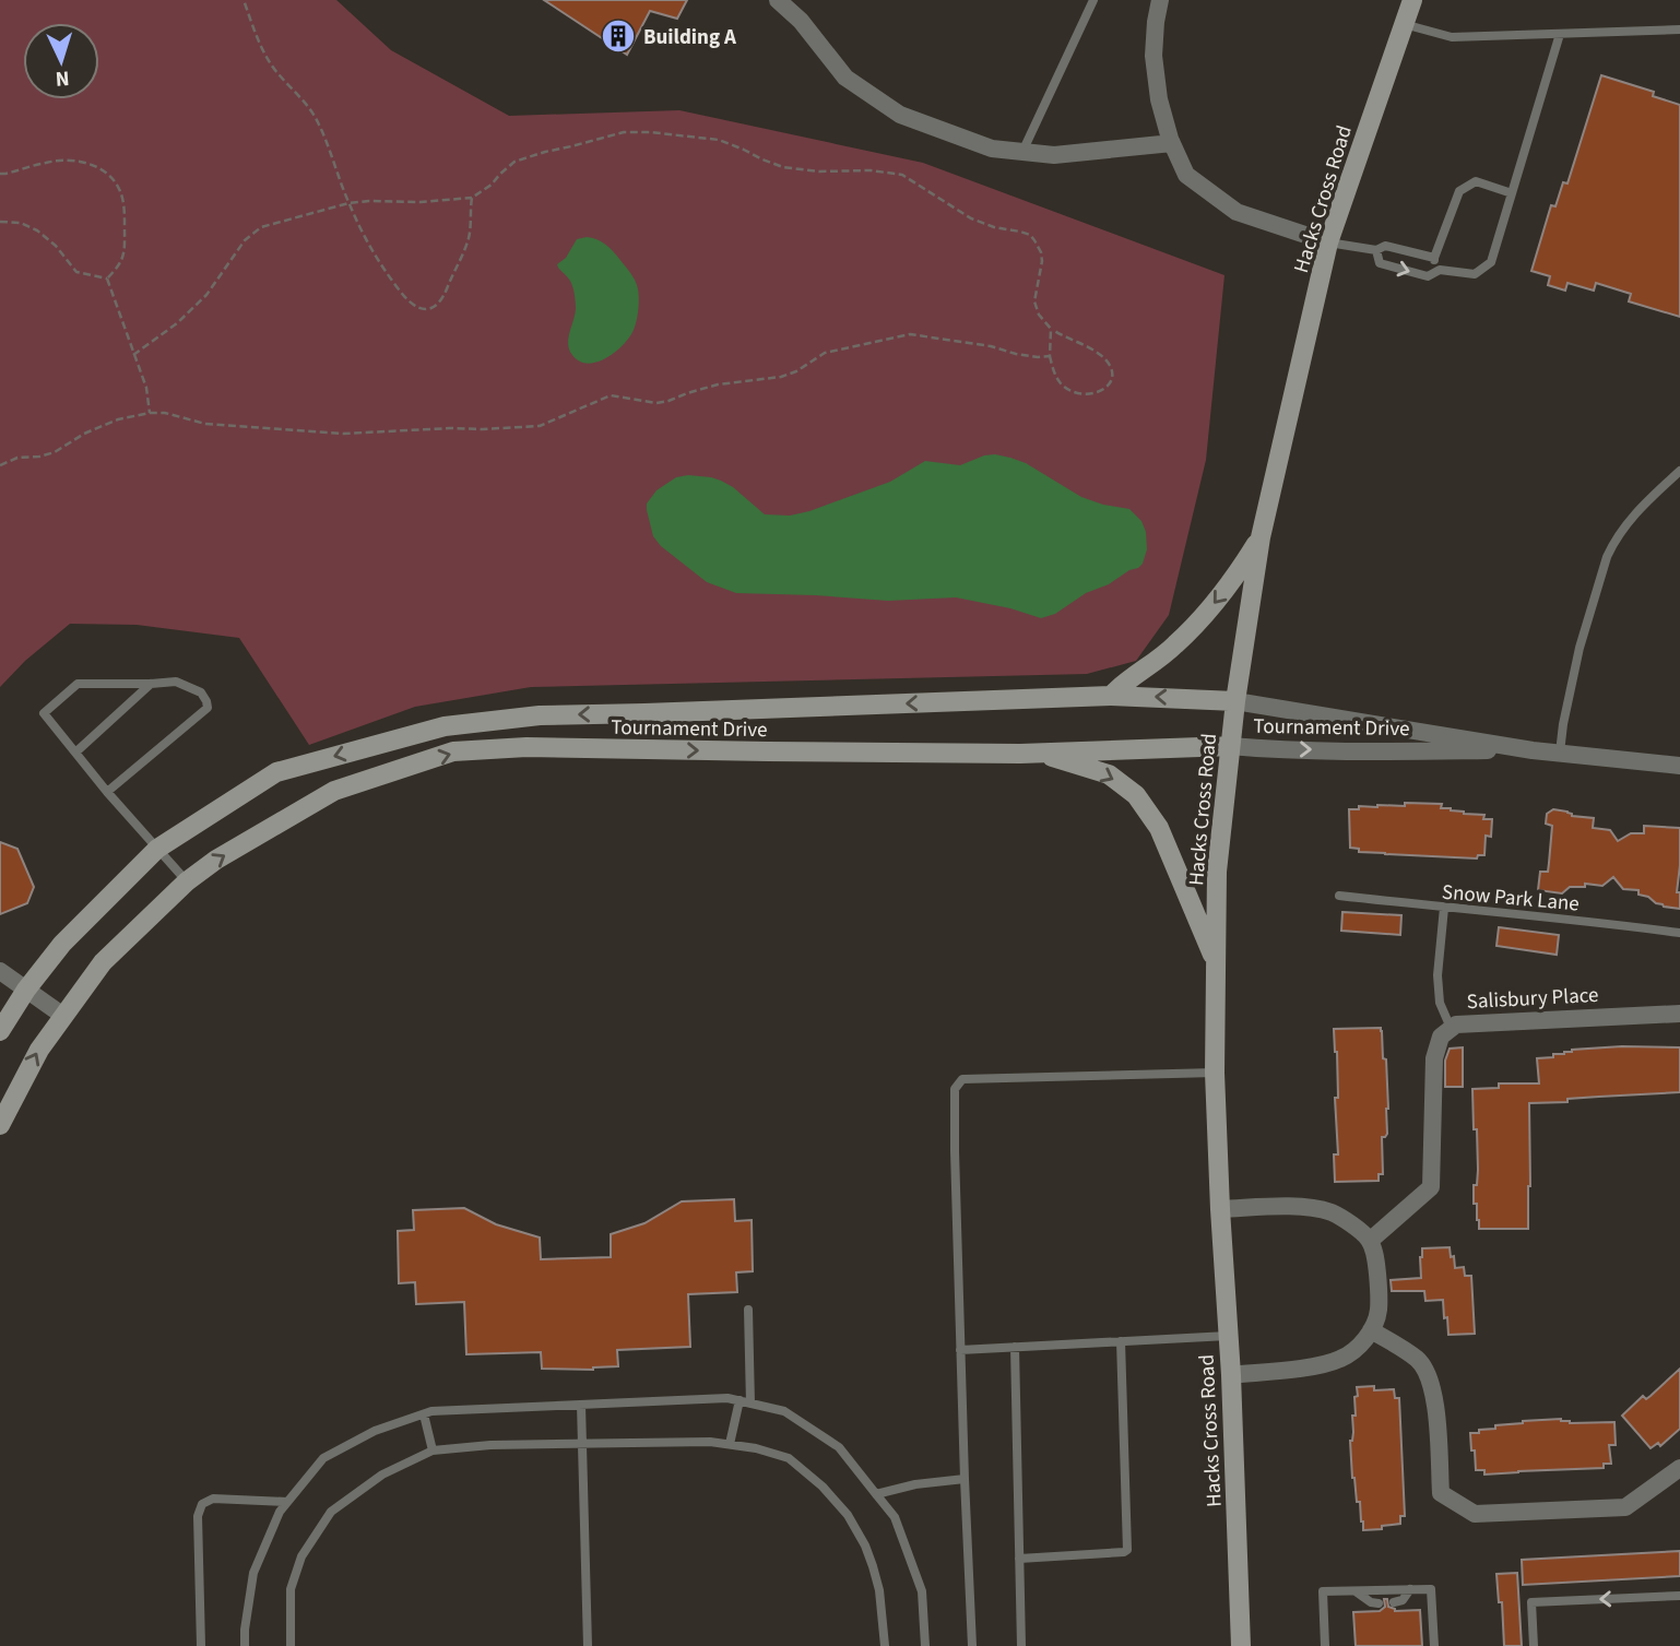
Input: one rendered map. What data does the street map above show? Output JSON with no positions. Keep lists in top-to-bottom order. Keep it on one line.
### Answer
{"streets":{"street":["Hacks Cross Road","Tournament Drive","Salisbury Place"],"lane":["Snow Park Lane"]},"crossings":[["Hacks Cross Road","Tournament Drive"],["Hacks Cross Road","Salisbury Place"]],"places":{"building":["Building A"]},"north":"bottom"}
